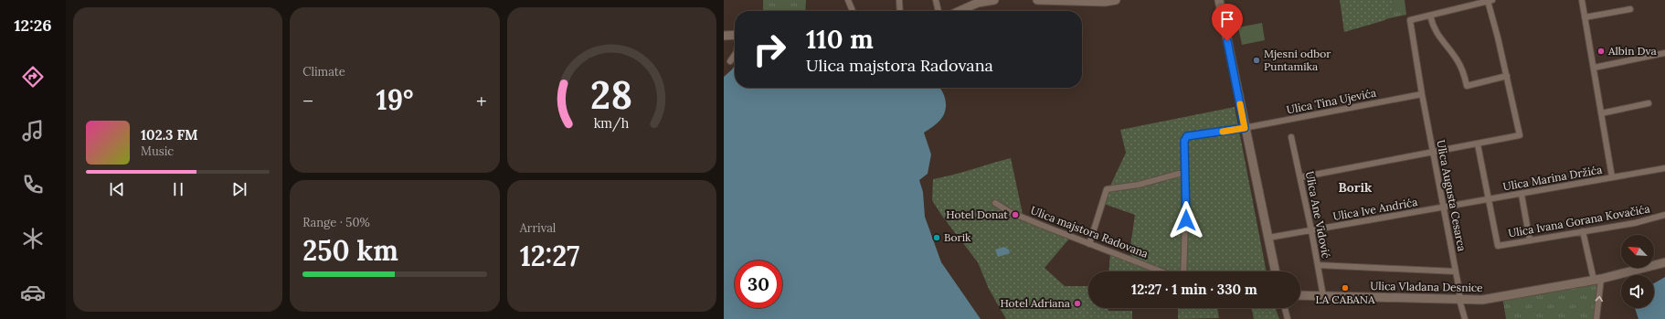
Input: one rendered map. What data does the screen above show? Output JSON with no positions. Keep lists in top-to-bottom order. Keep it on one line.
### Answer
{"streets":{"street":["Ulica Tina Ujevića","Ulica Marina Držića","Ulica Augusta Cesarca","Ulica Ive Andrića","Ulica Ane Vidović","Ulica Ivana Gorana Kovačića","Ulica majstora Radovana","Ulica Vladana Desnice"]},"crossings":[["Ulica Tina Ujevića","Ulica Augusta Cesarca"],["Ulica Marina Držića","Ulica Augusta Cesarca"],["Ulica Marina Držića","Ulica Ive Andrića"],["Ulica Marina Držića","Ulica Ivana Gorana Kovačića"],["Ulica Augusta Cesarca","Ulica Ive Andrića"],["Ulica Augusta Cesarca","Ulica Vladana Desnice"],["Ulica Ive Andrića","Ulica Ane Vidović"],["Ulica Ane Vidović","Ulica Vladana Desnice"]],"districts":["Borik"],"places":["Albin Dva","Mjesni odbor Puntamika","Hotel Donat","Borik","LA CABANA","Hotel Adriana"],"north":"top left","page":{"tabs":"12:26","tile":["Climate",["Range · 50%","250 km"],["Arrival","12:27"]],"turn":["110 m","Ulica majstora Radovana"],"heat":["−","19°","+"],"song":["102.3 FM","Music"],"limit":"30","trip":"12:27 · 1 min · 330 m","gauge":["28","km/h"]}}
